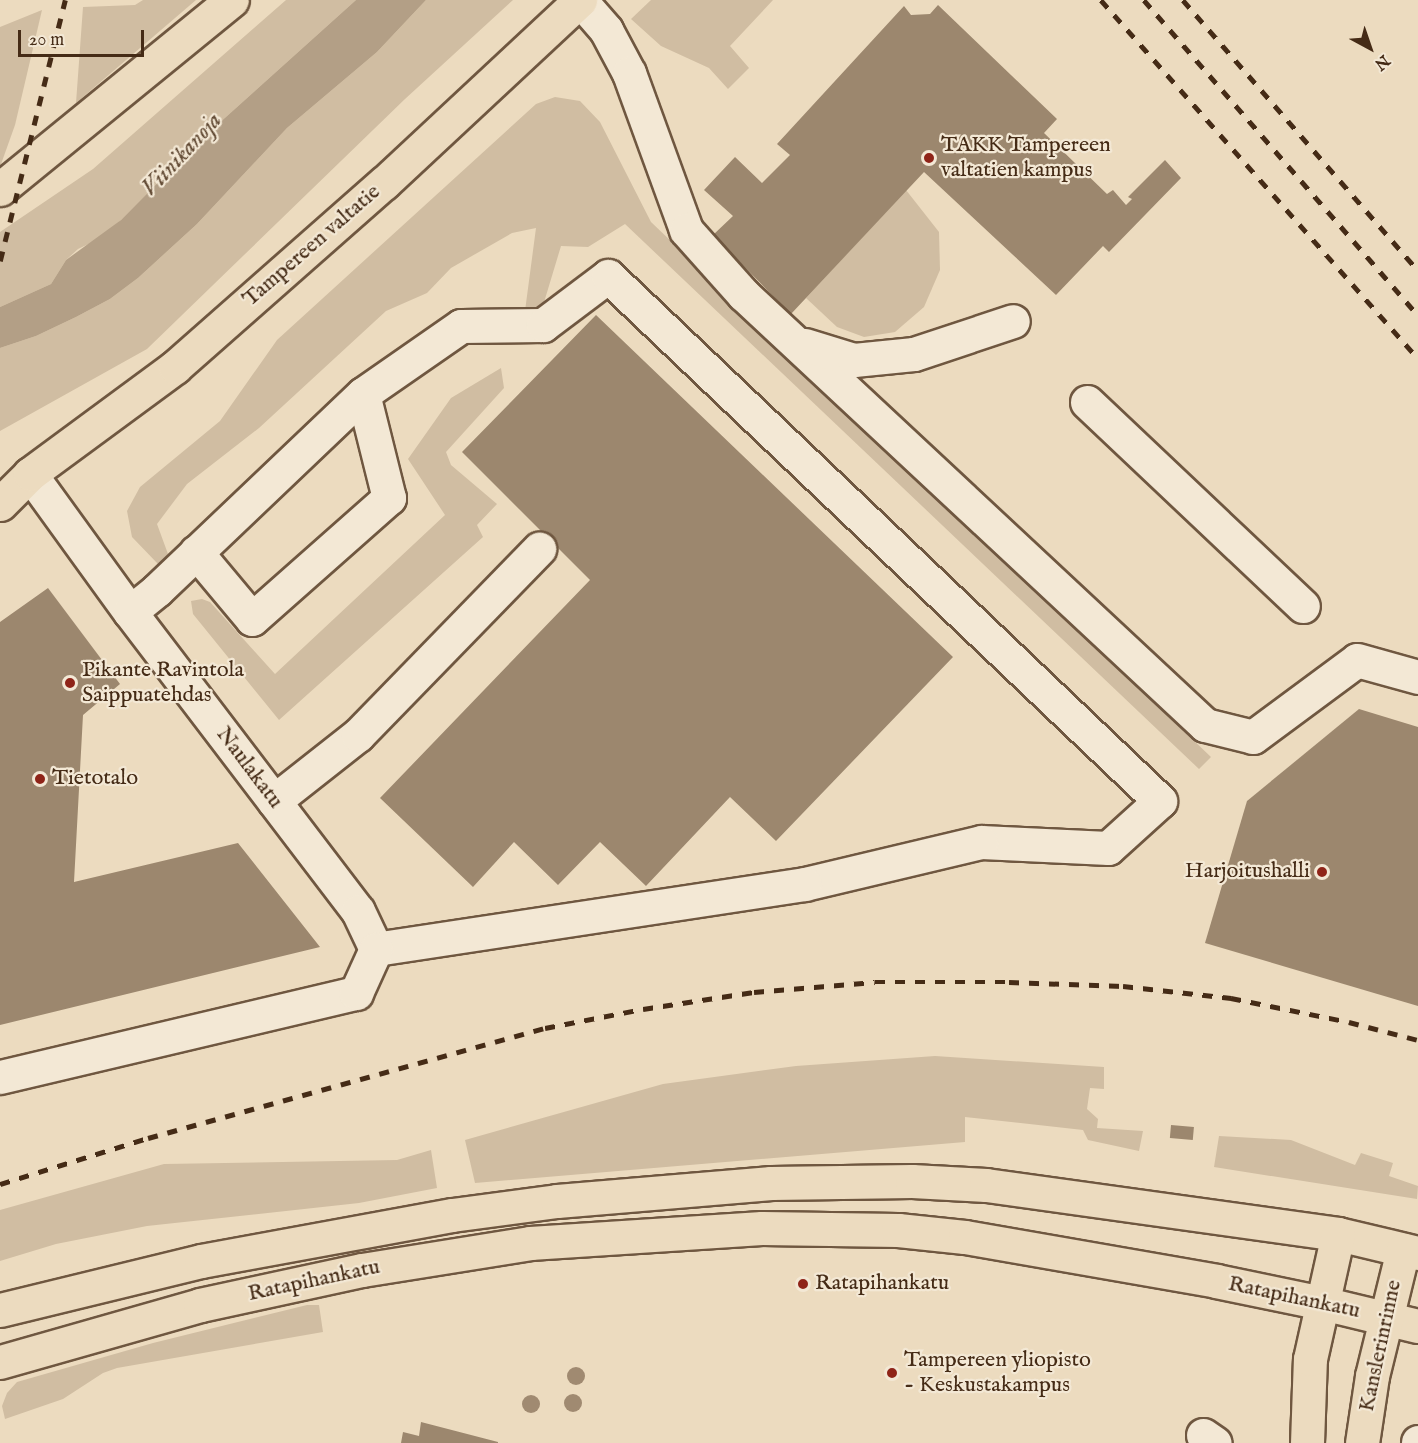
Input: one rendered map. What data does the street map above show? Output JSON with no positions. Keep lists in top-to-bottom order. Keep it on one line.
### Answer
{"streets":{"main road":["Tampereen valtatie","Ratapihankatu","Kanslerinrinne"],"street":["Naulakatu"]},"crossings":[["Tampereen valtatie","Naulakatu"],["Ratapihankatu","Kanslerinrinne"]],"water":["Viinikanoja"],"places":["TAKK Tampereen valtatien kampus","Pikante Ravintola Saippuatehdas","Tietotalo","Harjoitushalli","Ratapihankatu","Tampereen yliopisto - Keskustakampus"],"scale_bar":"20 m","north":"bottom right"}
